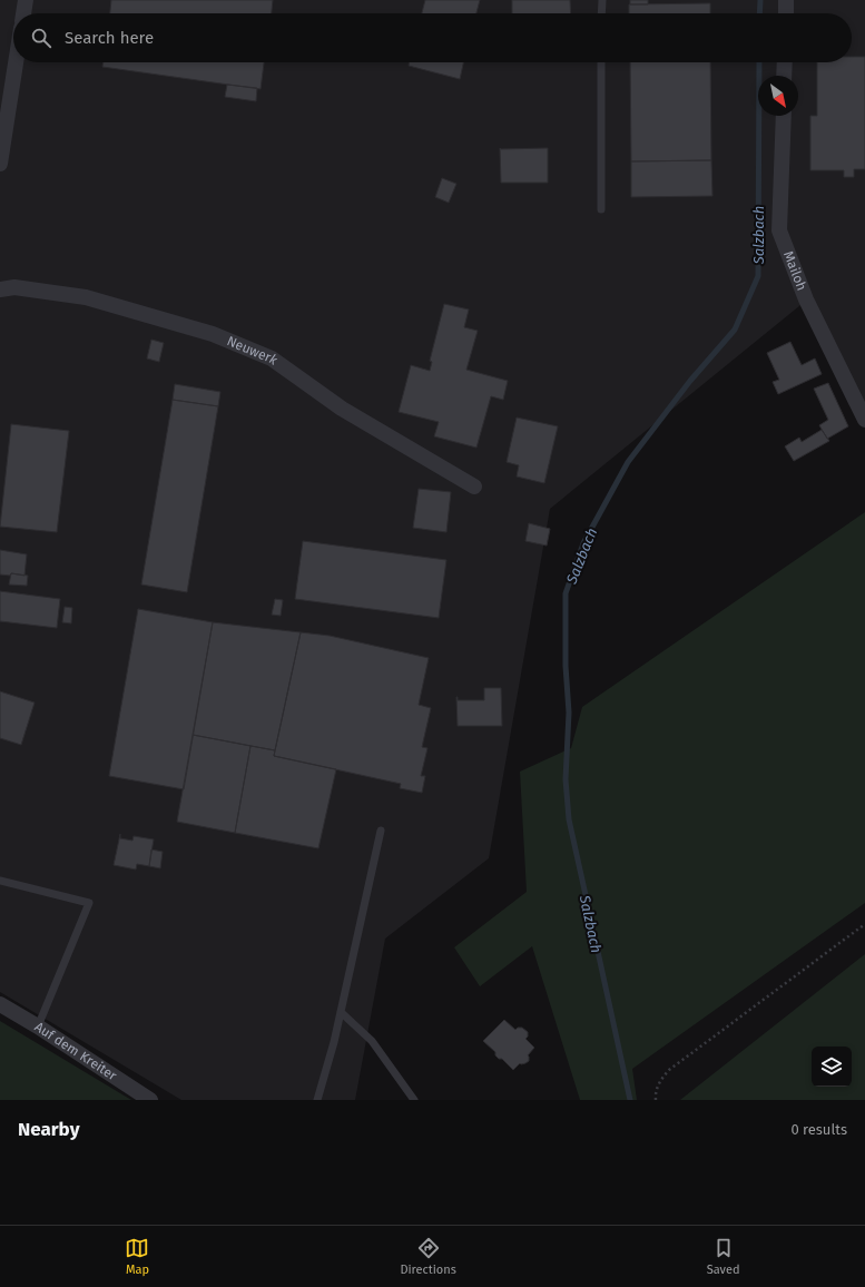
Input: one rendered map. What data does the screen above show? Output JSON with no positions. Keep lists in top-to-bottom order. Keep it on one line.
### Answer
{"streets":{"street":["Mailoh","Neuwerk","Auf dem Kreiter"]},"water":["Salzbach"],"north":"bottom right","page":{"search":"Search here","heading":["Nearby","0 results"],"nav":["Map","Directions","Saved"]}}
